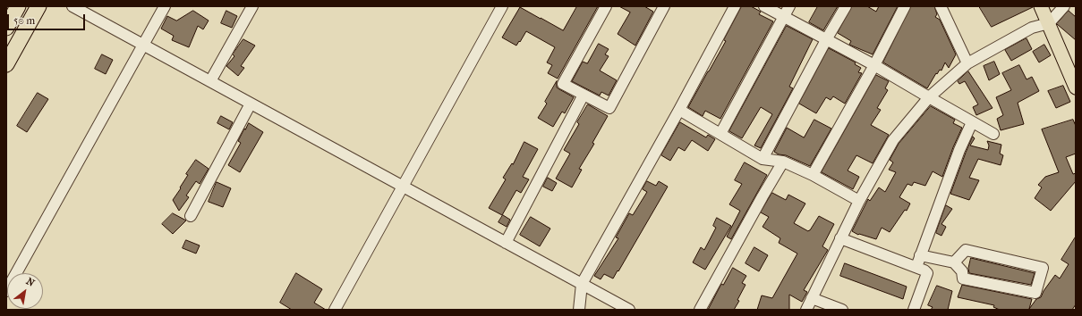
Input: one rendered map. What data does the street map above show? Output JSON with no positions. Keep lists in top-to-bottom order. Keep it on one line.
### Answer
{"scale_bar":"50 m","north":"top right"}
